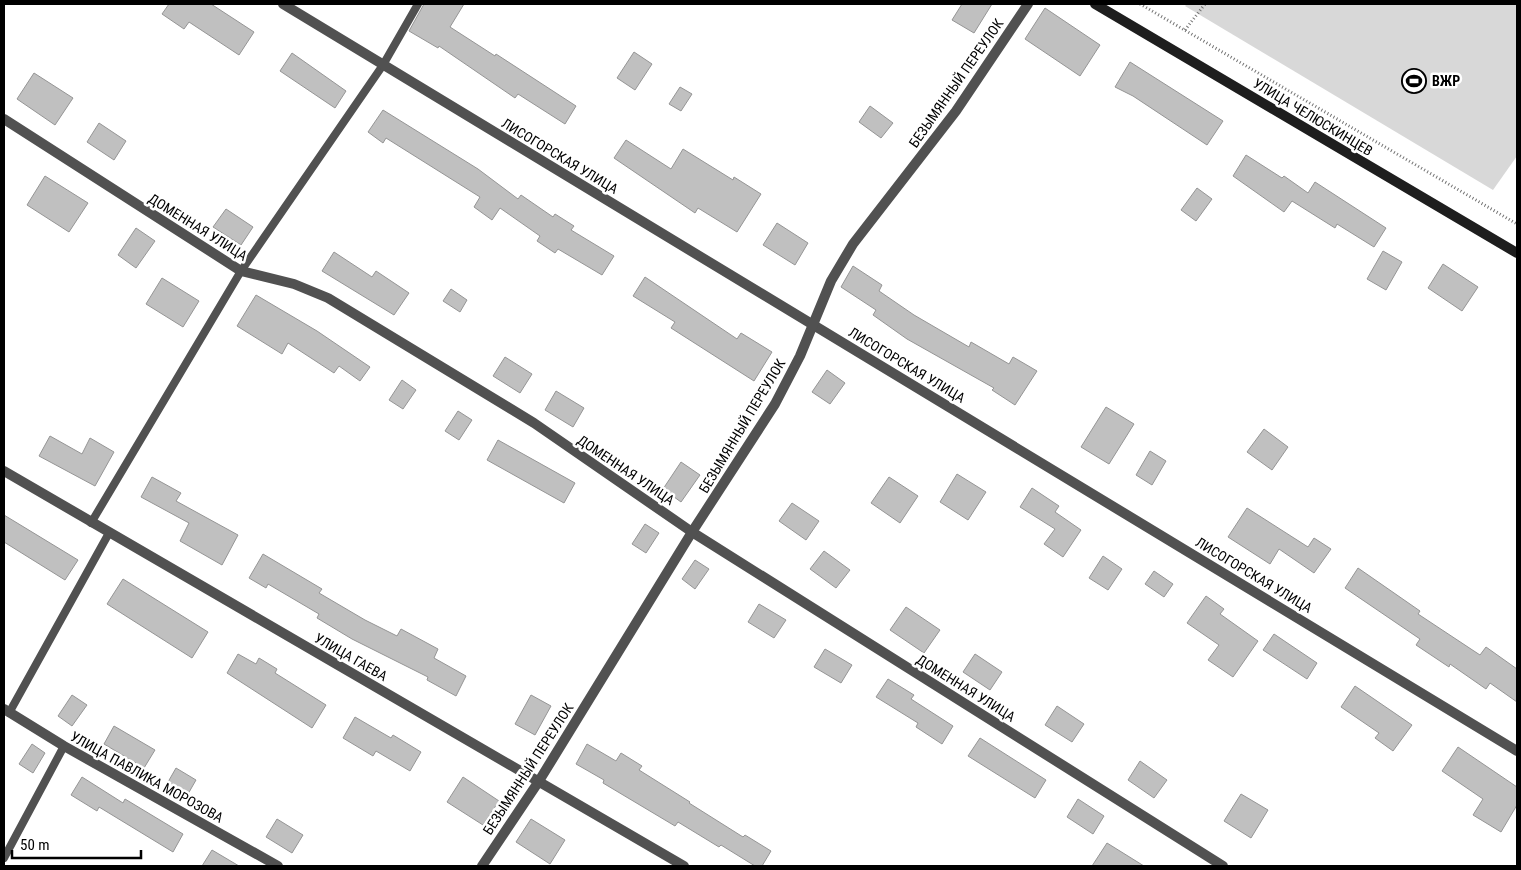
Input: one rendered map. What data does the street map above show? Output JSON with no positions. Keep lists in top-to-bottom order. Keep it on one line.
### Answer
{"streets":{"street":["БЕЗЫМЯННЫЙ ПЕРЕУЛОК","УЛИЦА ЧЕЛЮСКИНЦЕВ","ЛИСОГОРСКАЯ УЛИЦА","ДОМЕННАЯ УЛИЦА","УЛИЦА ГАЕВА","УЛИЦА ПАВЛИКА МОРОЗОВА"]},"crossings":[["БЕЗЫМЯННЫЙ ПЕРЕУЛОК","ЛИСОГОРСКАЯ УЛИЦА"],["БЕЗЫМЯННЫЙ ПЕРЕУЛОК","ДОМЕННАЯ УЛИЦА"],["БЕЗЫМЯННЫЙ ПЕРЕУЛОК","УЛИЦА ГАЕВА"]],"places":{"sports":["ВЖР"]},"scale_bar":"50 m"}
